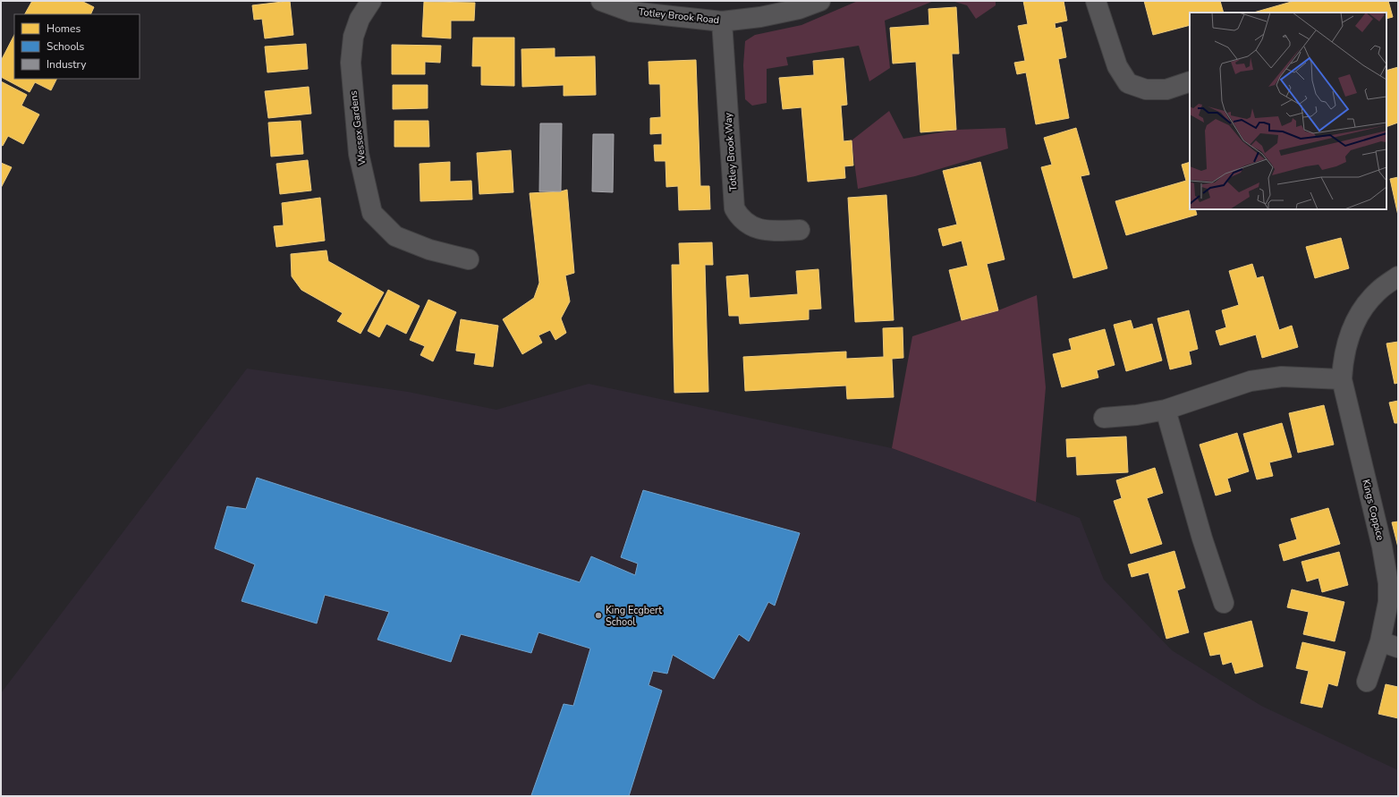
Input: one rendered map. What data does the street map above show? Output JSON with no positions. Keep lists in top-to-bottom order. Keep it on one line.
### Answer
{"streets":{"street":["Totley Brook Road","Wessex Gardens","Totley Brook Way","Kings Coppice"]},"crossings":[["Totley Brook Road","Totley Brook Way"]],"places":["King Ecgbert School"],"legend":["Homes","Schools","Industry"]}
